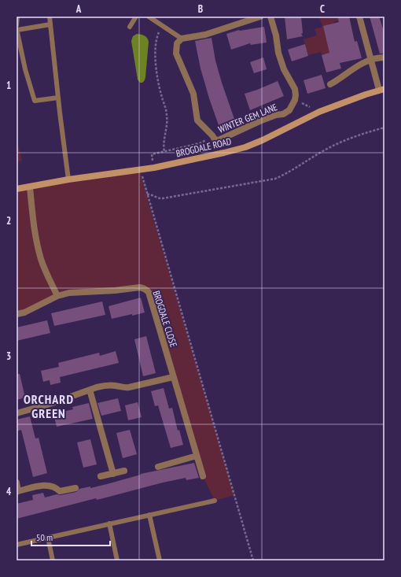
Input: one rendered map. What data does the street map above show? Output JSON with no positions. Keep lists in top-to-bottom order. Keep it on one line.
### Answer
{"streets":{"street":["WINTER GEM LANE","BROGDALE ROAD","BROGDALE CLOSE"]},"districts":["ORCHARD GREEN"],"scale_bar":"50 m","grid":{"columns":["A","B","C"],"rows":["1","2","3","4"]}}
